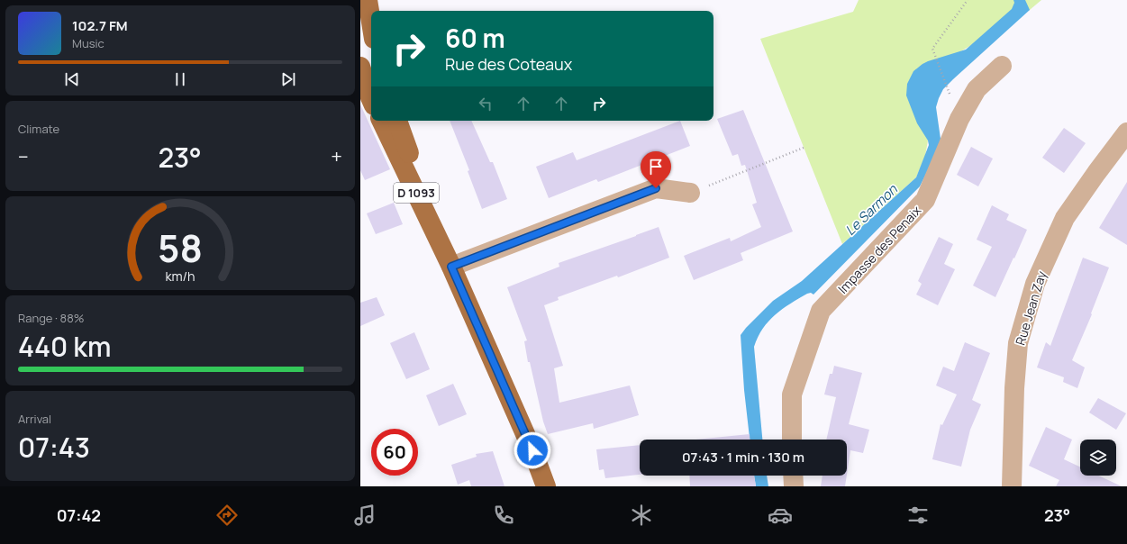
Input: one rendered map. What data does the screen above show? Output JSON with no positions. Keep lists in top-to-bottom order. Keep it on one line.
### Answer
{"streets":{"main road":["D 1093"],"street":["Impasse des Penaix","Rue Jean Zay"]},"water":["Le Sarmon"],"page":{"turn":["60 m","Rue des Coteaux"],"song":["102.7 FM","Music"],"tile":["Climate",["Range · 88%","440 km"],["Arrival","07:43"]],"heat":["−","23°","+"],"limit":"60","trip":"07:43 · 1 min · 130 m","tabs":["07:42","23°"],"gauge":["58","km/h"]}}
